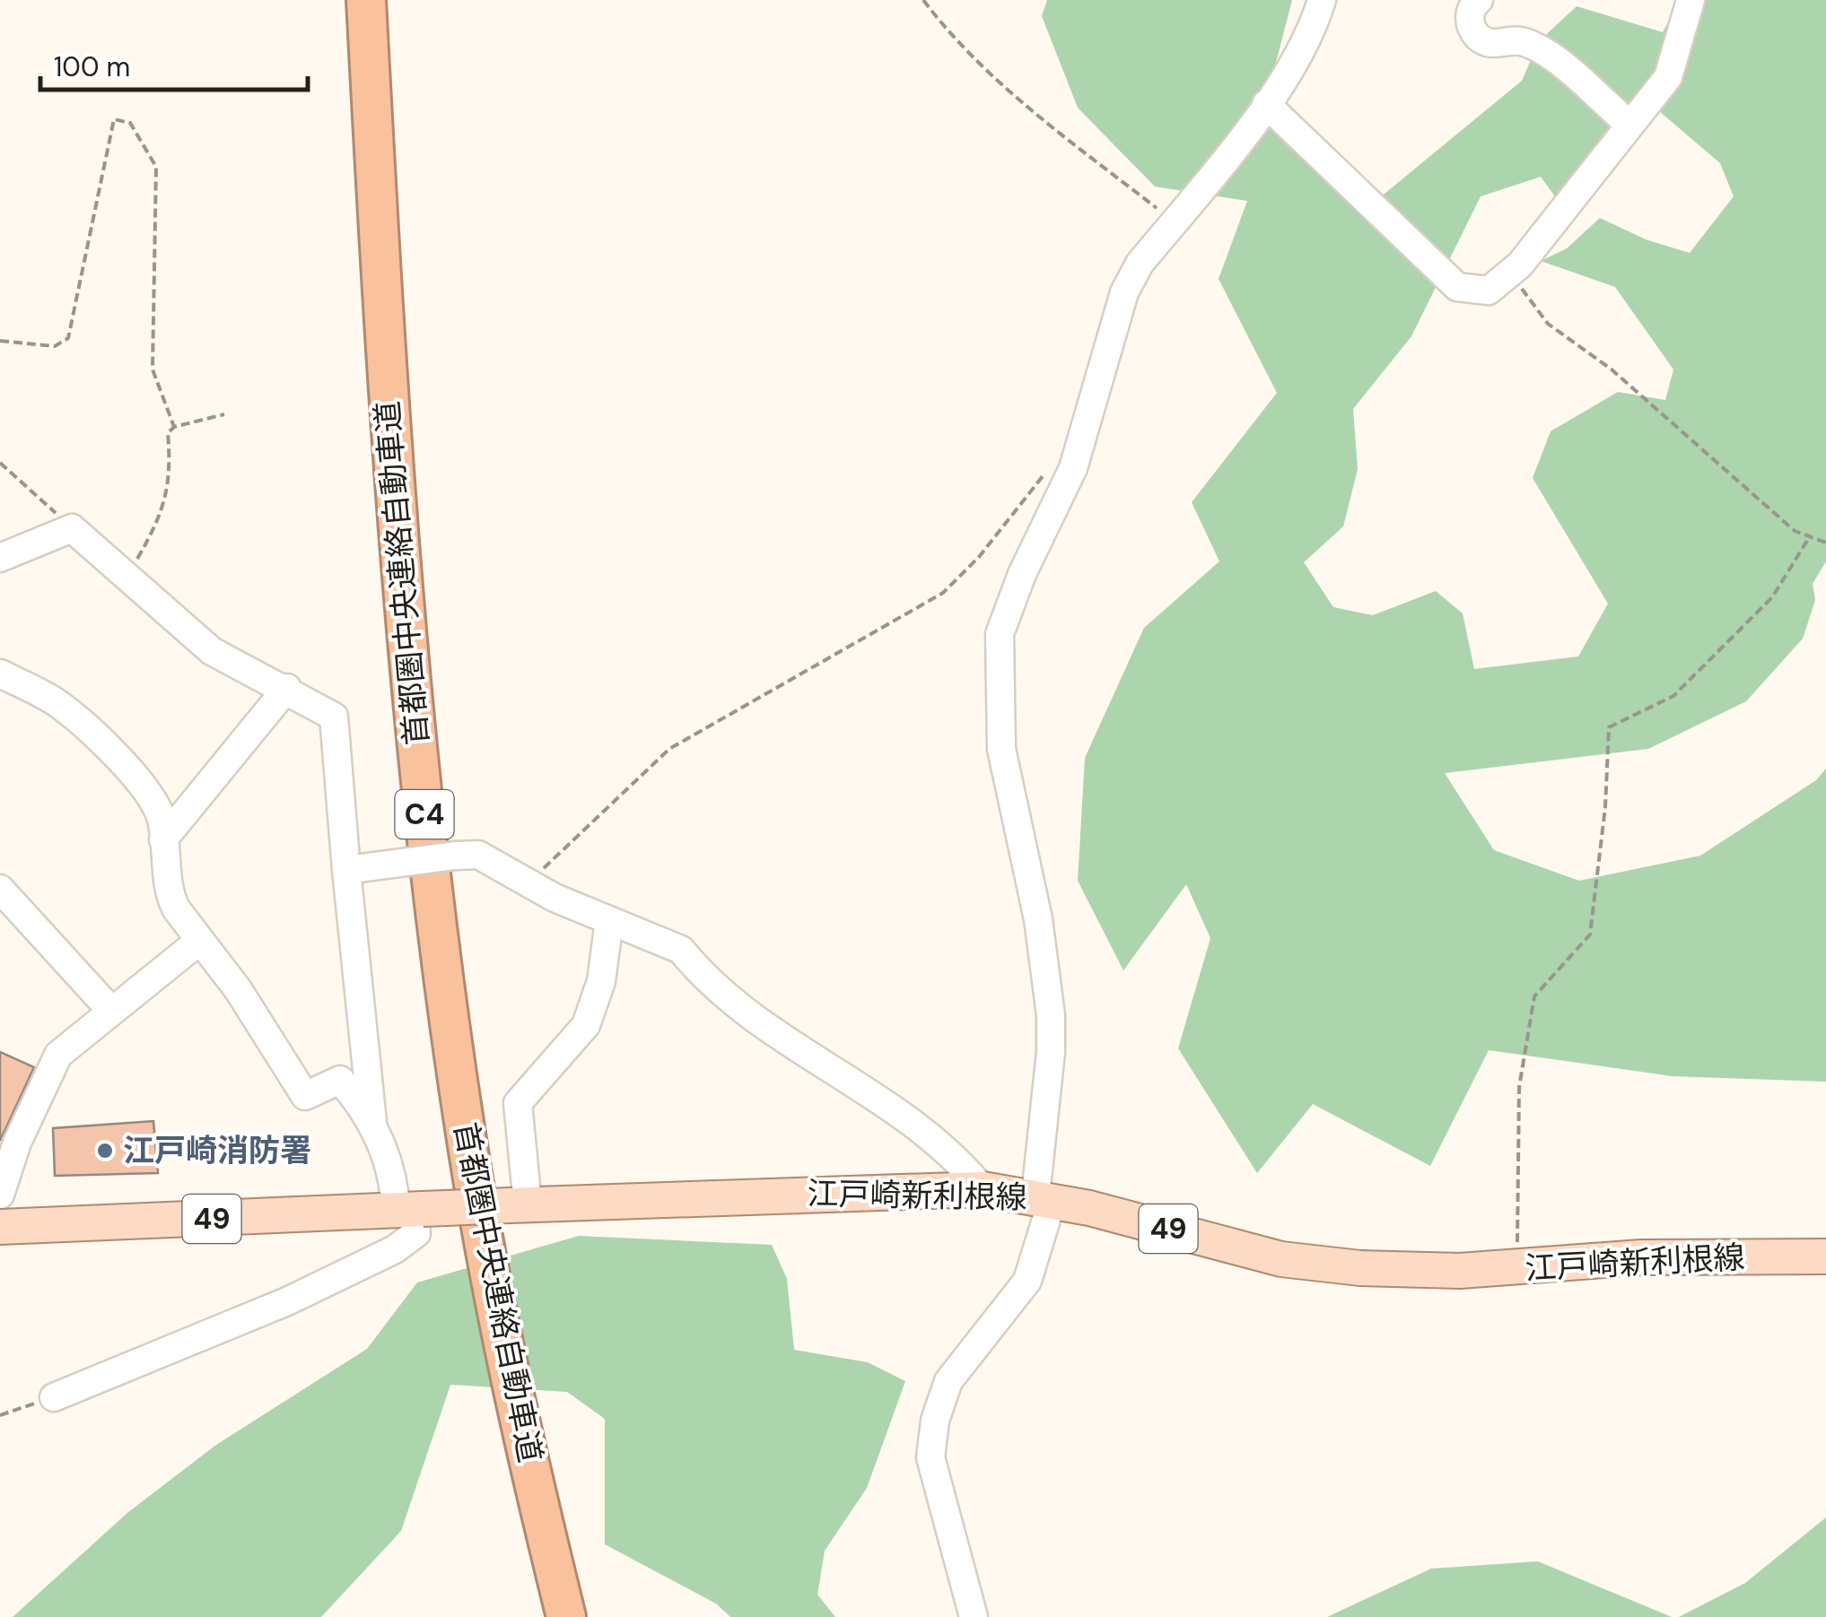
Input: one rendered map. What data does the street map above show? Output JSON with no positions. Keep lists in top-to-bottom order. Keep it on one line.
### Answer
{"streets":{"highway":["首都圏中央連絡自動車道","C4"],"main road":["江戸崎新利根線","49"]},"places":["江戸崎消防署"],"scale_bar":"100 m"}
